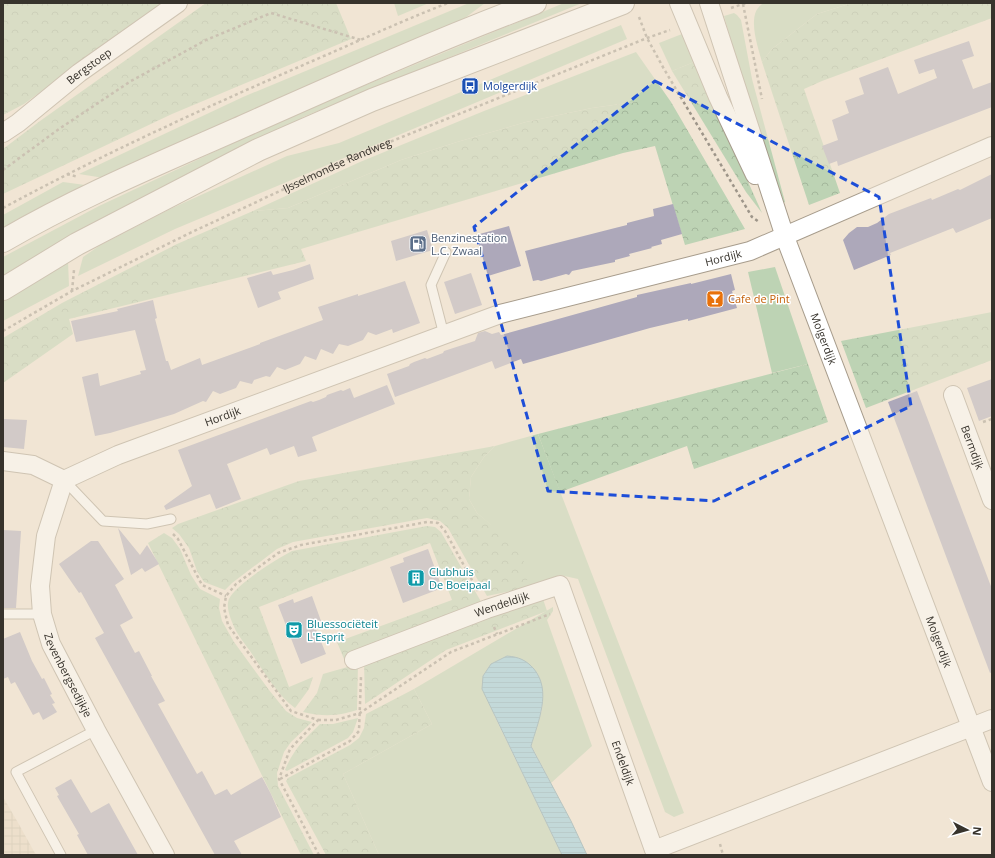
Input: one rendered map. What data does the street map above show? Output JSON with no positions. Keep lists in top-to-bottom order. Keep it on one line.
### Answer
{"streets":{"street":["Bergstoep","Hordijk","Molgerdijk","Bermdijk","Wendeldijk","Zevenbergsedijkje","Endeldijk"],"path":["IJsselmondse Randweg"]},"crossings":[["Hordijk","Molgerdijk"],["Hordijk","Zevenbergsedijkje"],["Molgerdijk","Endeldijk"],["Wendeldijk","Endeldijk"]],"places":{"bus stop":["Molgerdijk"],"fuel station":["Benzinestation L.C. Zwaal"],"bar":["Cafe de Pint"],"building":["Clubhuis De Boeipaal"],"theatre":["Bluessociëteit L'Esprit"]},"north":"right"}
